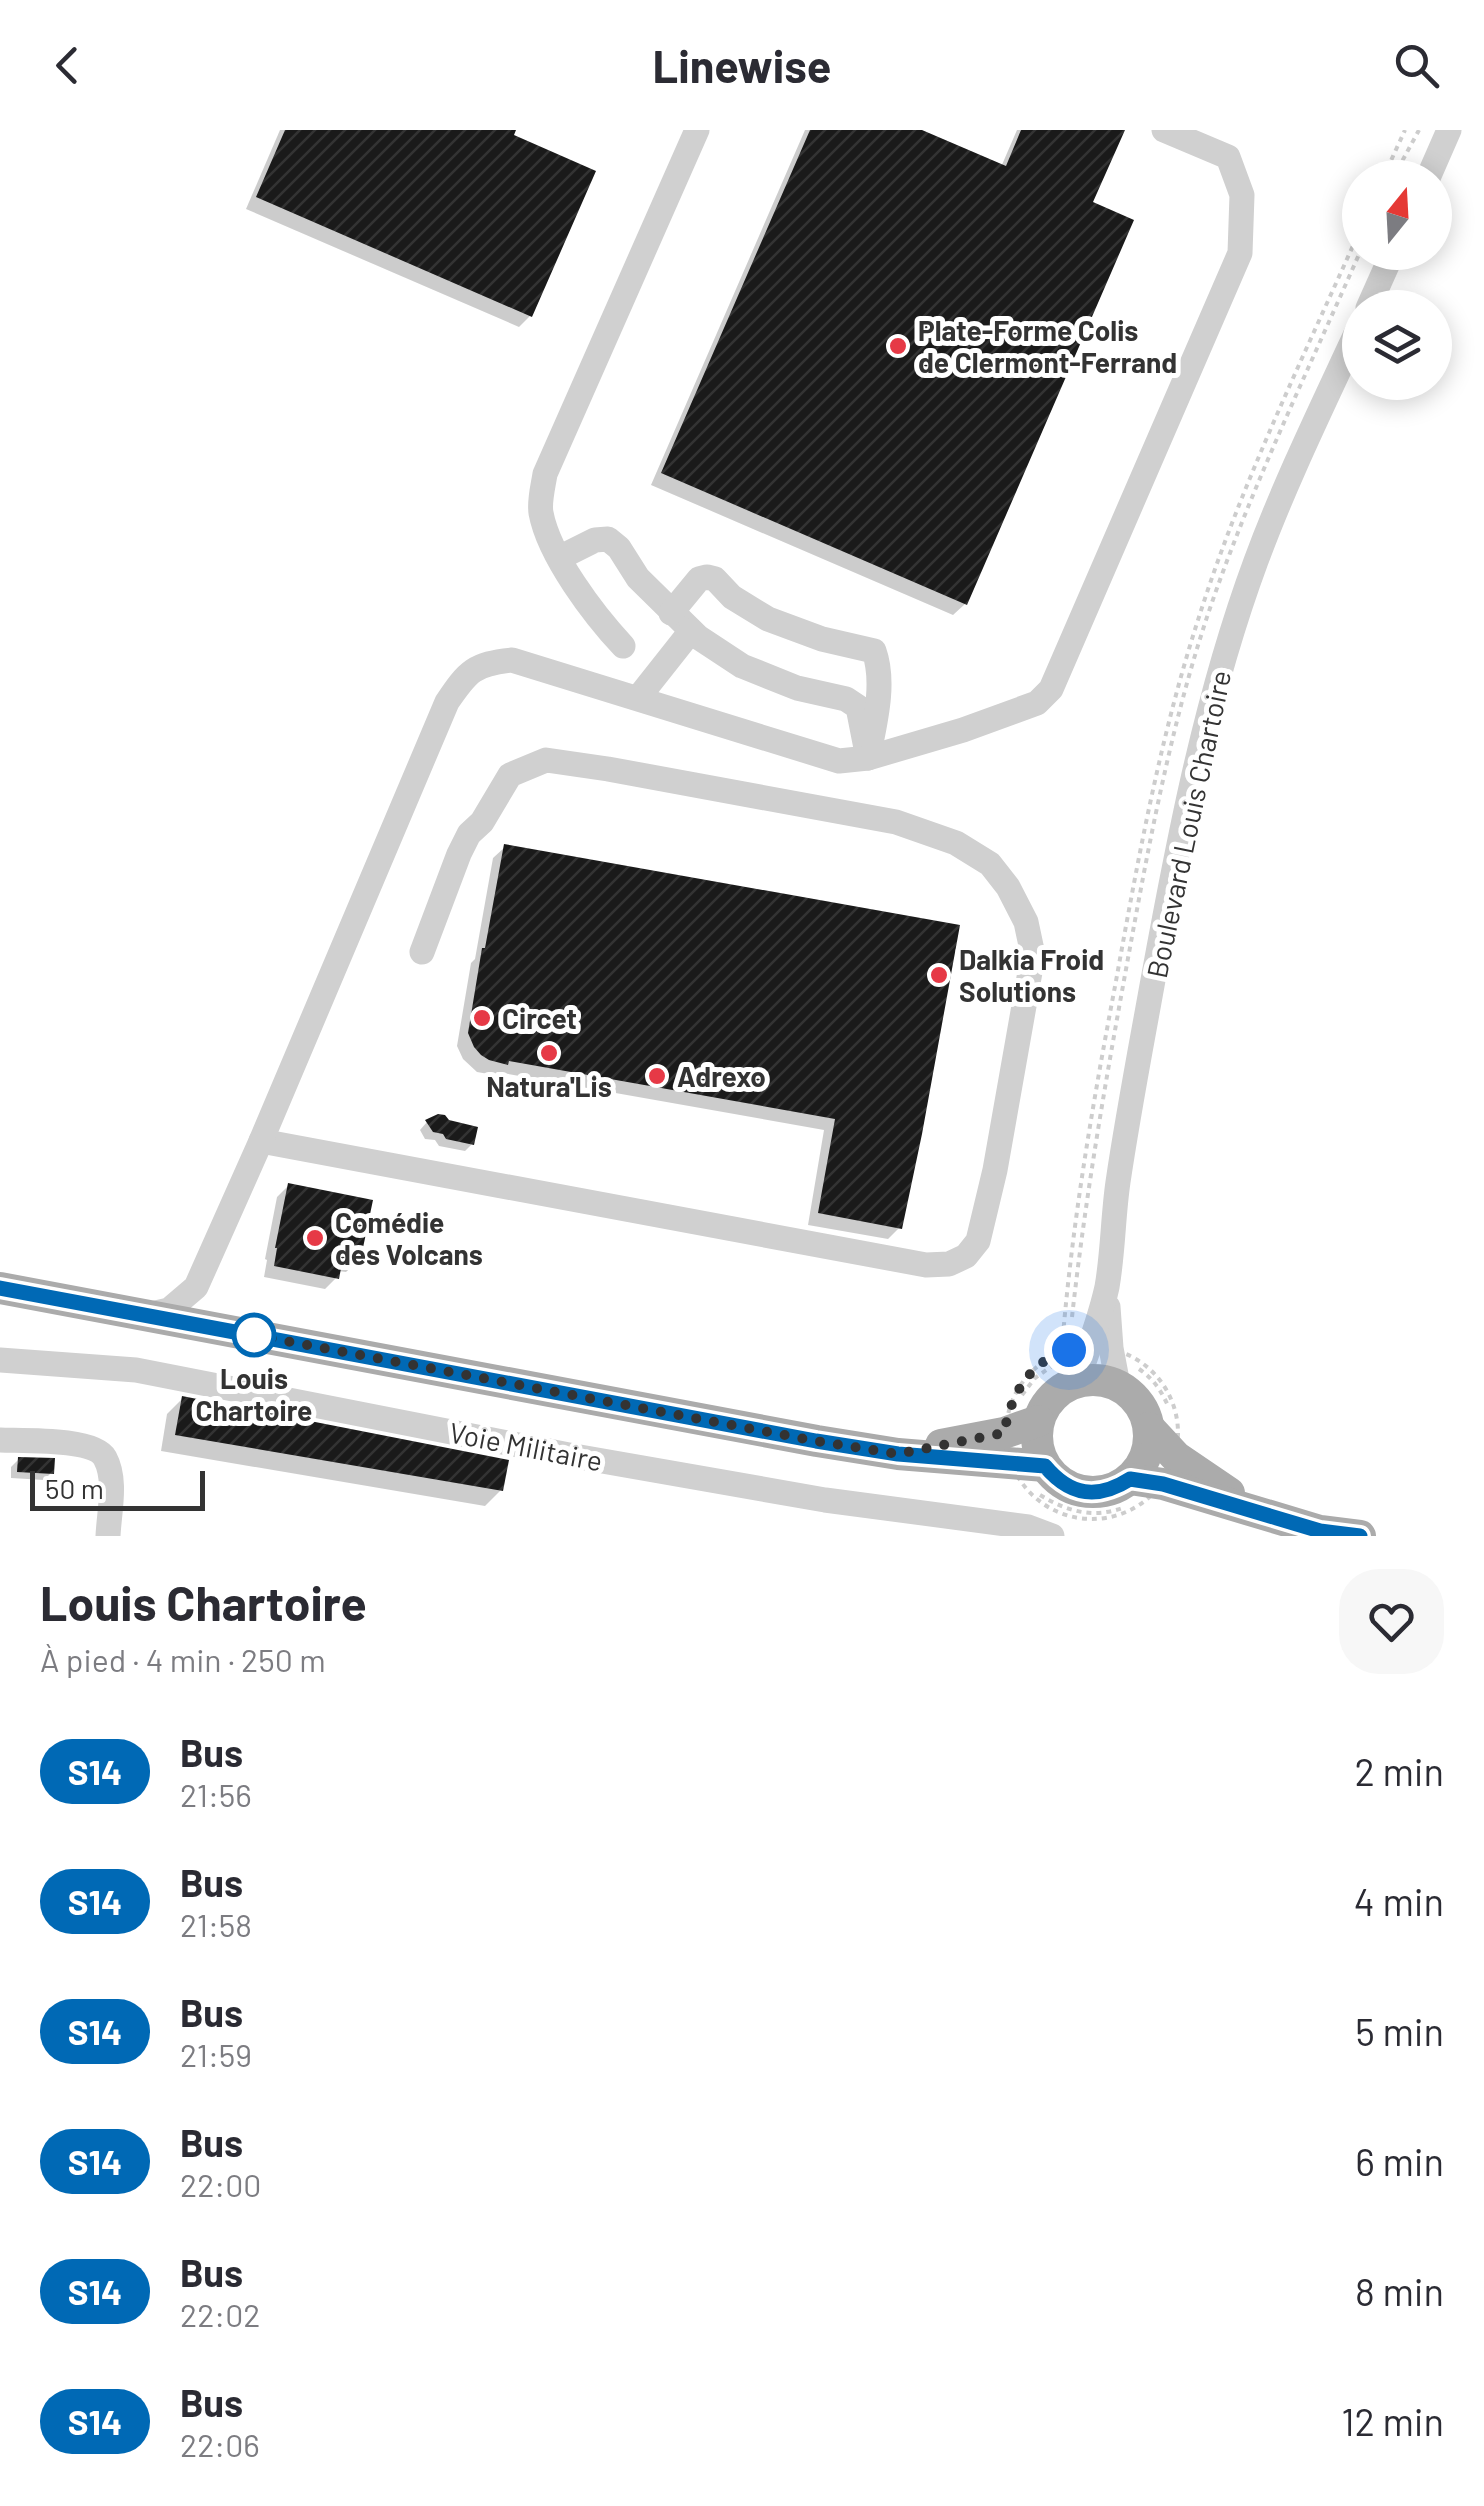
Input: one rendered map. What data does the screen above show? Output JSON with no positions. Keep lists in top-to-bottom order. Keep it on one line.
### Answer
{"streets":{"street":["Boulevard Louis Chartoire","Voie Militaire"]},"places":["Plate-Forme Colis de Clermont-Ferrand","Dalkia Froid Solutions","Circet","Natura'Lis","Adrexo","Comédie des Volcans","Louis Chartoire"],"lines":["bus line S14"],"scale_bar":"50 m","north":"top","page":{"header":"Linewise","scale":"50 m","heading":["Louis Chartoire","À pied · 4 min · 250 m"],"list":[{"mark":"S14","name":"Bus","note":"21:56","value":"2 min"},{"mark":"S14","name":"Bus","note":"21:58","value":"4 min"},{"mark":"S14","name":"Bus","note":"21:59","value":"5 min"},{"mark":"S14","name":"Bus","note":"22:00","value":"6 min"},{"mark":"S14","name":"Bus","note":"22:02","value":"8 min"},{"mark":"S14","name":"Bus","note":"22:06","value":"12 min"}]}}
